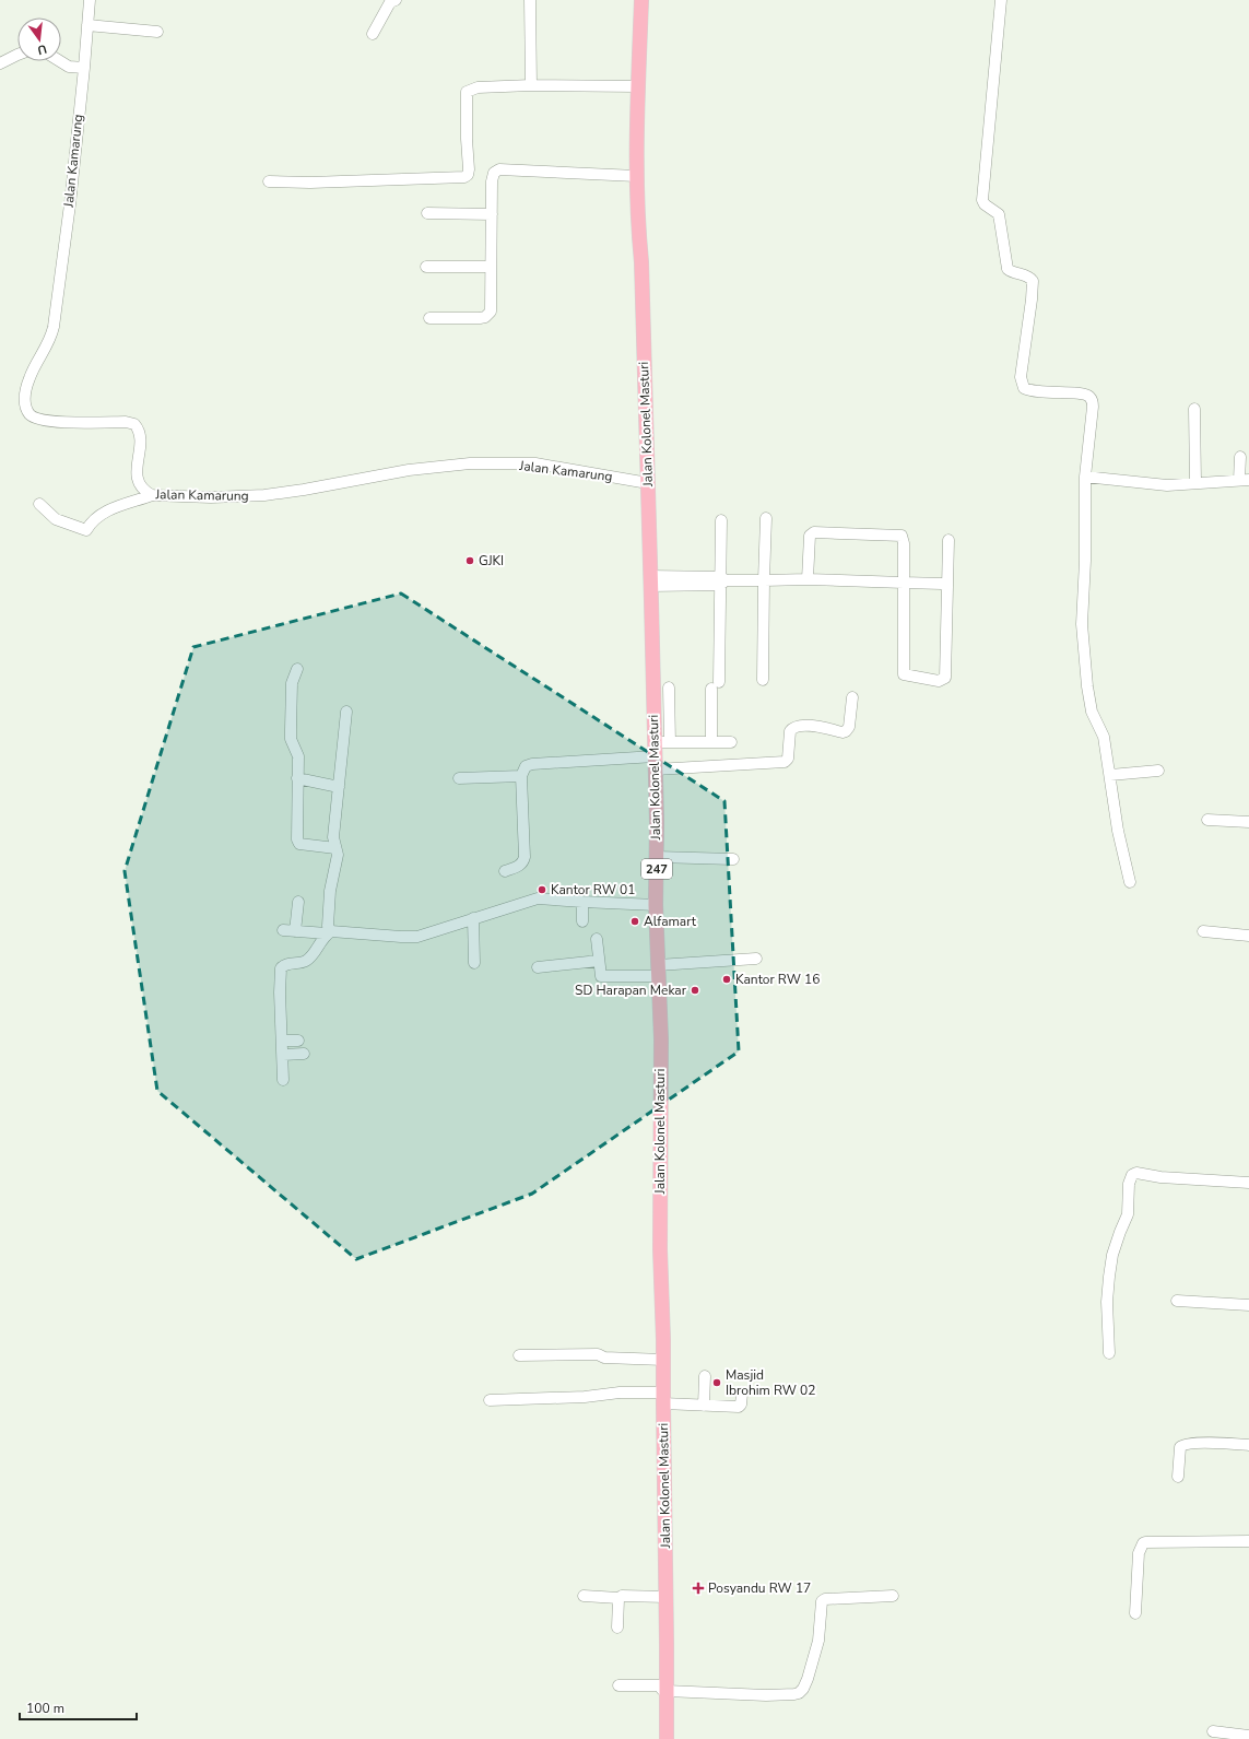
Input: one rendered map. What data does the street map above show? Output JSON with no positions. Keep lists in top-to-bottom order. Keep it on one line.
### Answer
{"streets":{"main road":["Jalan Kolonel Masturi","247"],"street":["Jalan Kamarung"]},"crossings":[["Jalan Kamarung","Jalan Kolonel Masturi"]],"places":{"other":["GJKI","Kantor RW 01","Alfamart","Kantor RW 16","SD Harapan Mekar","Masjid Ibrohim RW 02"],"health":["Posyandu RW 17"]},"scale_bar":"100 m","north":"bottom"}
